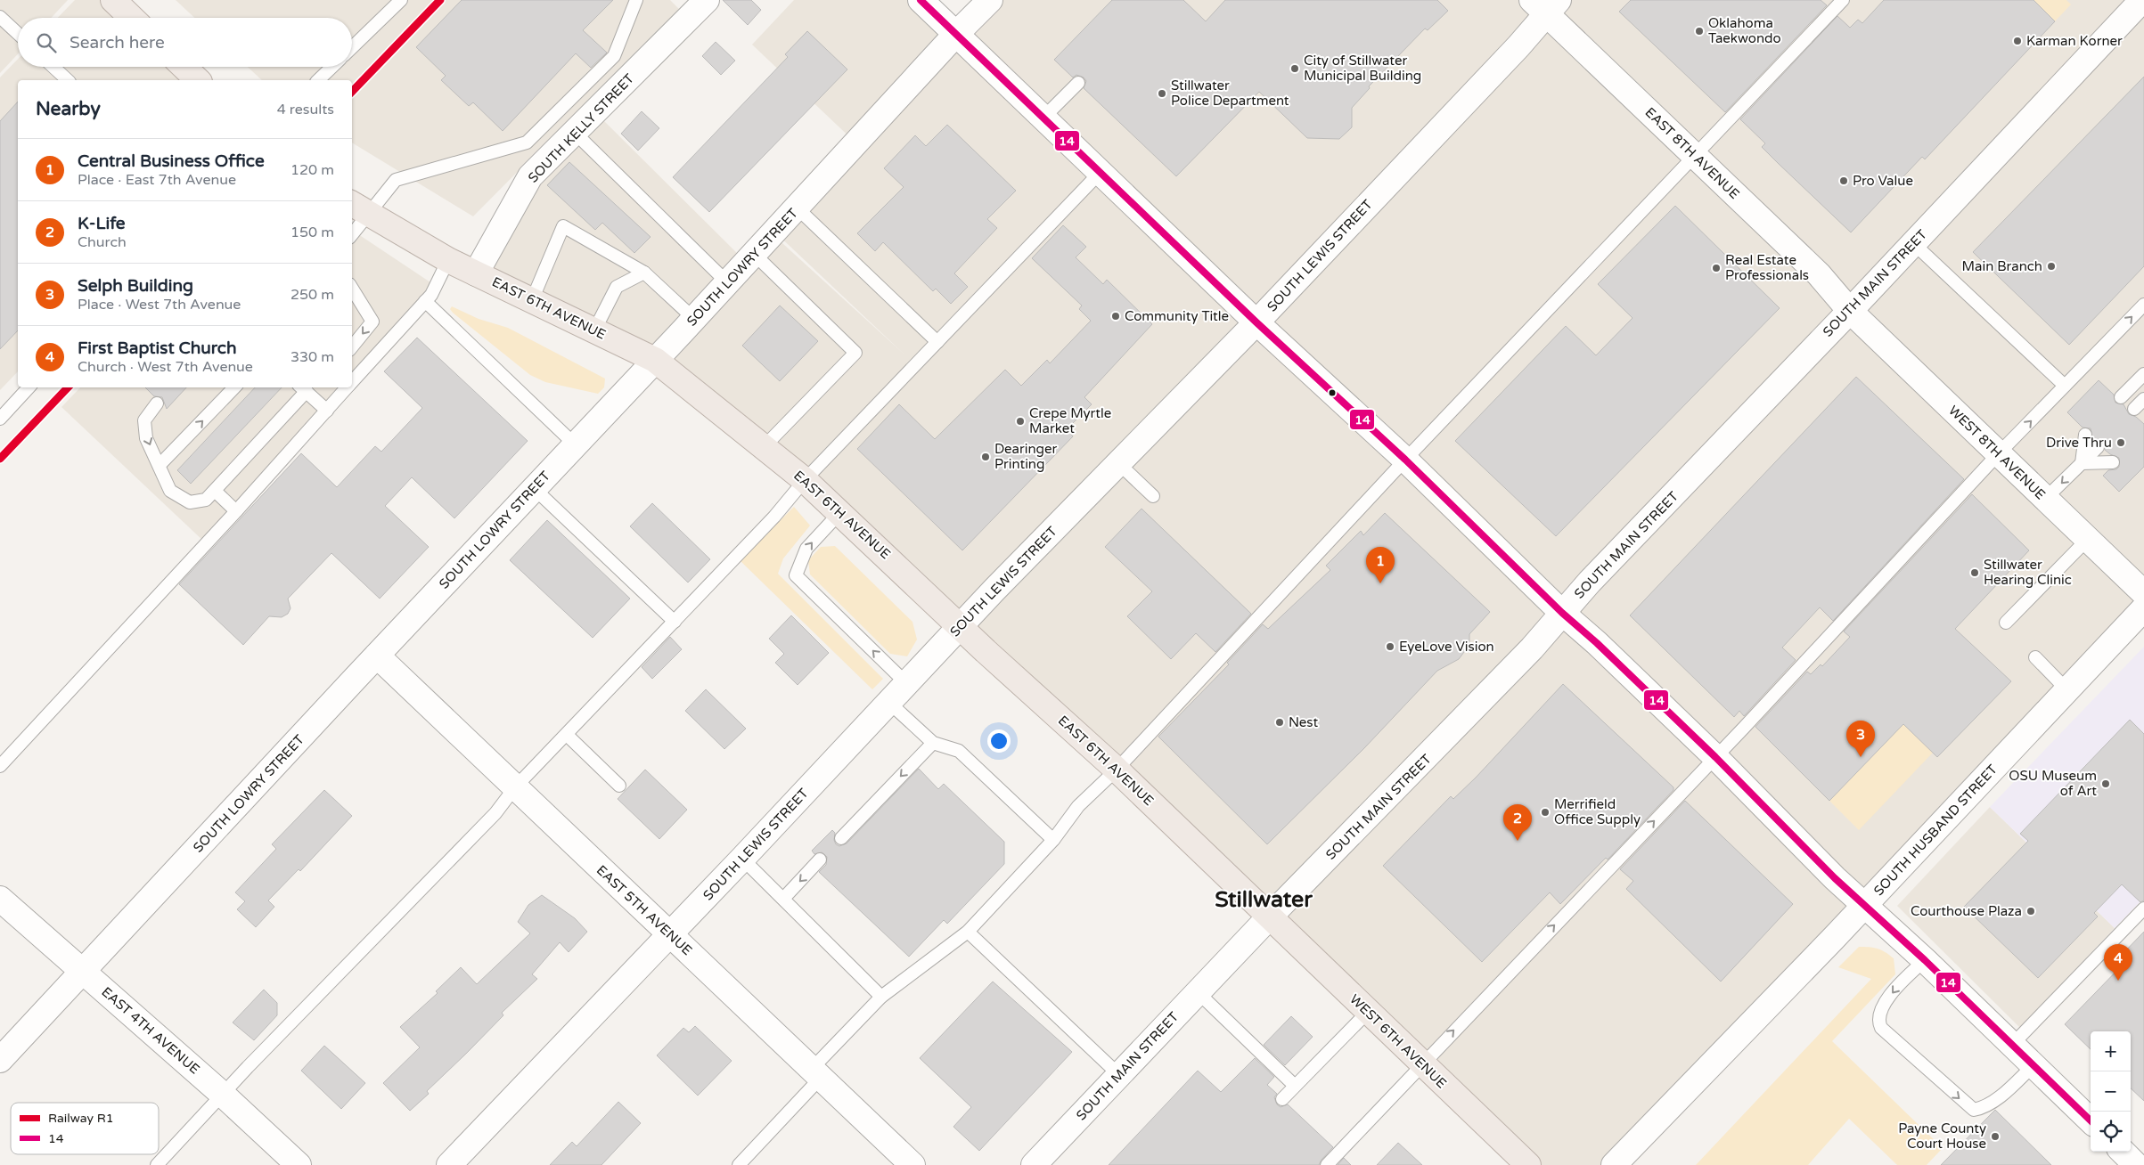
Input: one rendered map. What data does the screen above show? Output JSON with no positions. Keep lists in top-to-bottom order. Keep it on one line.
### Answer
{"streets":{"highway":["EAST 6TH AVENUE","WEST 6TH AVENUE"],"street":["SOUTH KELLY STREET","EAST 8TH AVENUE","SOUTH LEWIS STREET","SOUTH LOWRY STREET","SOUTH MAIN STREET","WEST 8TH AVENUE","SOUTH HUSBAND STREET","EAST 5TH AVENUE","EAST 4TH AVENUE"]},"crossings":[["SOUTH KELLY STREET","EAST 6TH AVENUE"],["EAST 8TH AVENUE","SOUTH LEWIS STREET"],["EAST 8TH AVENUE","SOUTH MAIN STREET"],["EAST 8TH AVENUE","WEST 8TH AVENUE"],["SOUTH LEWIS STREET","EAST 6TH AVENUE"],["SOUTH LEWIS STREET","EAST 5TH AVENUE"],["SOUTH LOWRY STREET","EAST 6TH AVENUE"],["SOUTH LOWRY STREET","EAST 5TH AVENUE"],["SOUTH LOWRY STREET","EAST 4TH AVENUE"],["SOUTH MAIN STREET","EAST 6TH AVENUE"],["SOUTH MAIN STREET","WEST 8TH AVENUE"],["SOUTH MAIN STREET","WEST 6TH AVENUE"],["EAST 6TH AVENUE","WEST 6TH AVENUE"]],"districts":["Stillwater"],"places":["Oklahoma Taekwondo","Karman Korner","City of Stillwater Municipal Building","Stillwater Police Department","Pro Value","Main Branch","Real Estate Professionals","Community Title","Crepe Myrtle Market","Drive Thru","Dearinger Printing","Stillwater Hearing Clinic","EyeLove Vision","Nest","OSU Museum of Art","Merrifield Office Supply","Courthouse Plaza","Payne County Court House"],"lines":["rail line R1","transit line 14"],"legend":["Railway R1","14"],"page":{"search":"Search here","heading":["Nearby","4 results"],"list":[{"mark":"1","name":"Central Business Office","note":"Place · East 7th Avenue","value":"120 m"},{"mark":"2","name":"K-Life","note":"Church","value":"150 m"},{"mark":"3","name":"Selph Building","note":"Place · West 7th Avenue","value":"250 m"},{"mark":"4","name":"First Baptist Church","note":"Church · West 7th Avenue","value":"330 m"}],"pins":["1","3","2","4"],"map_buttons":["+","−"]}}
